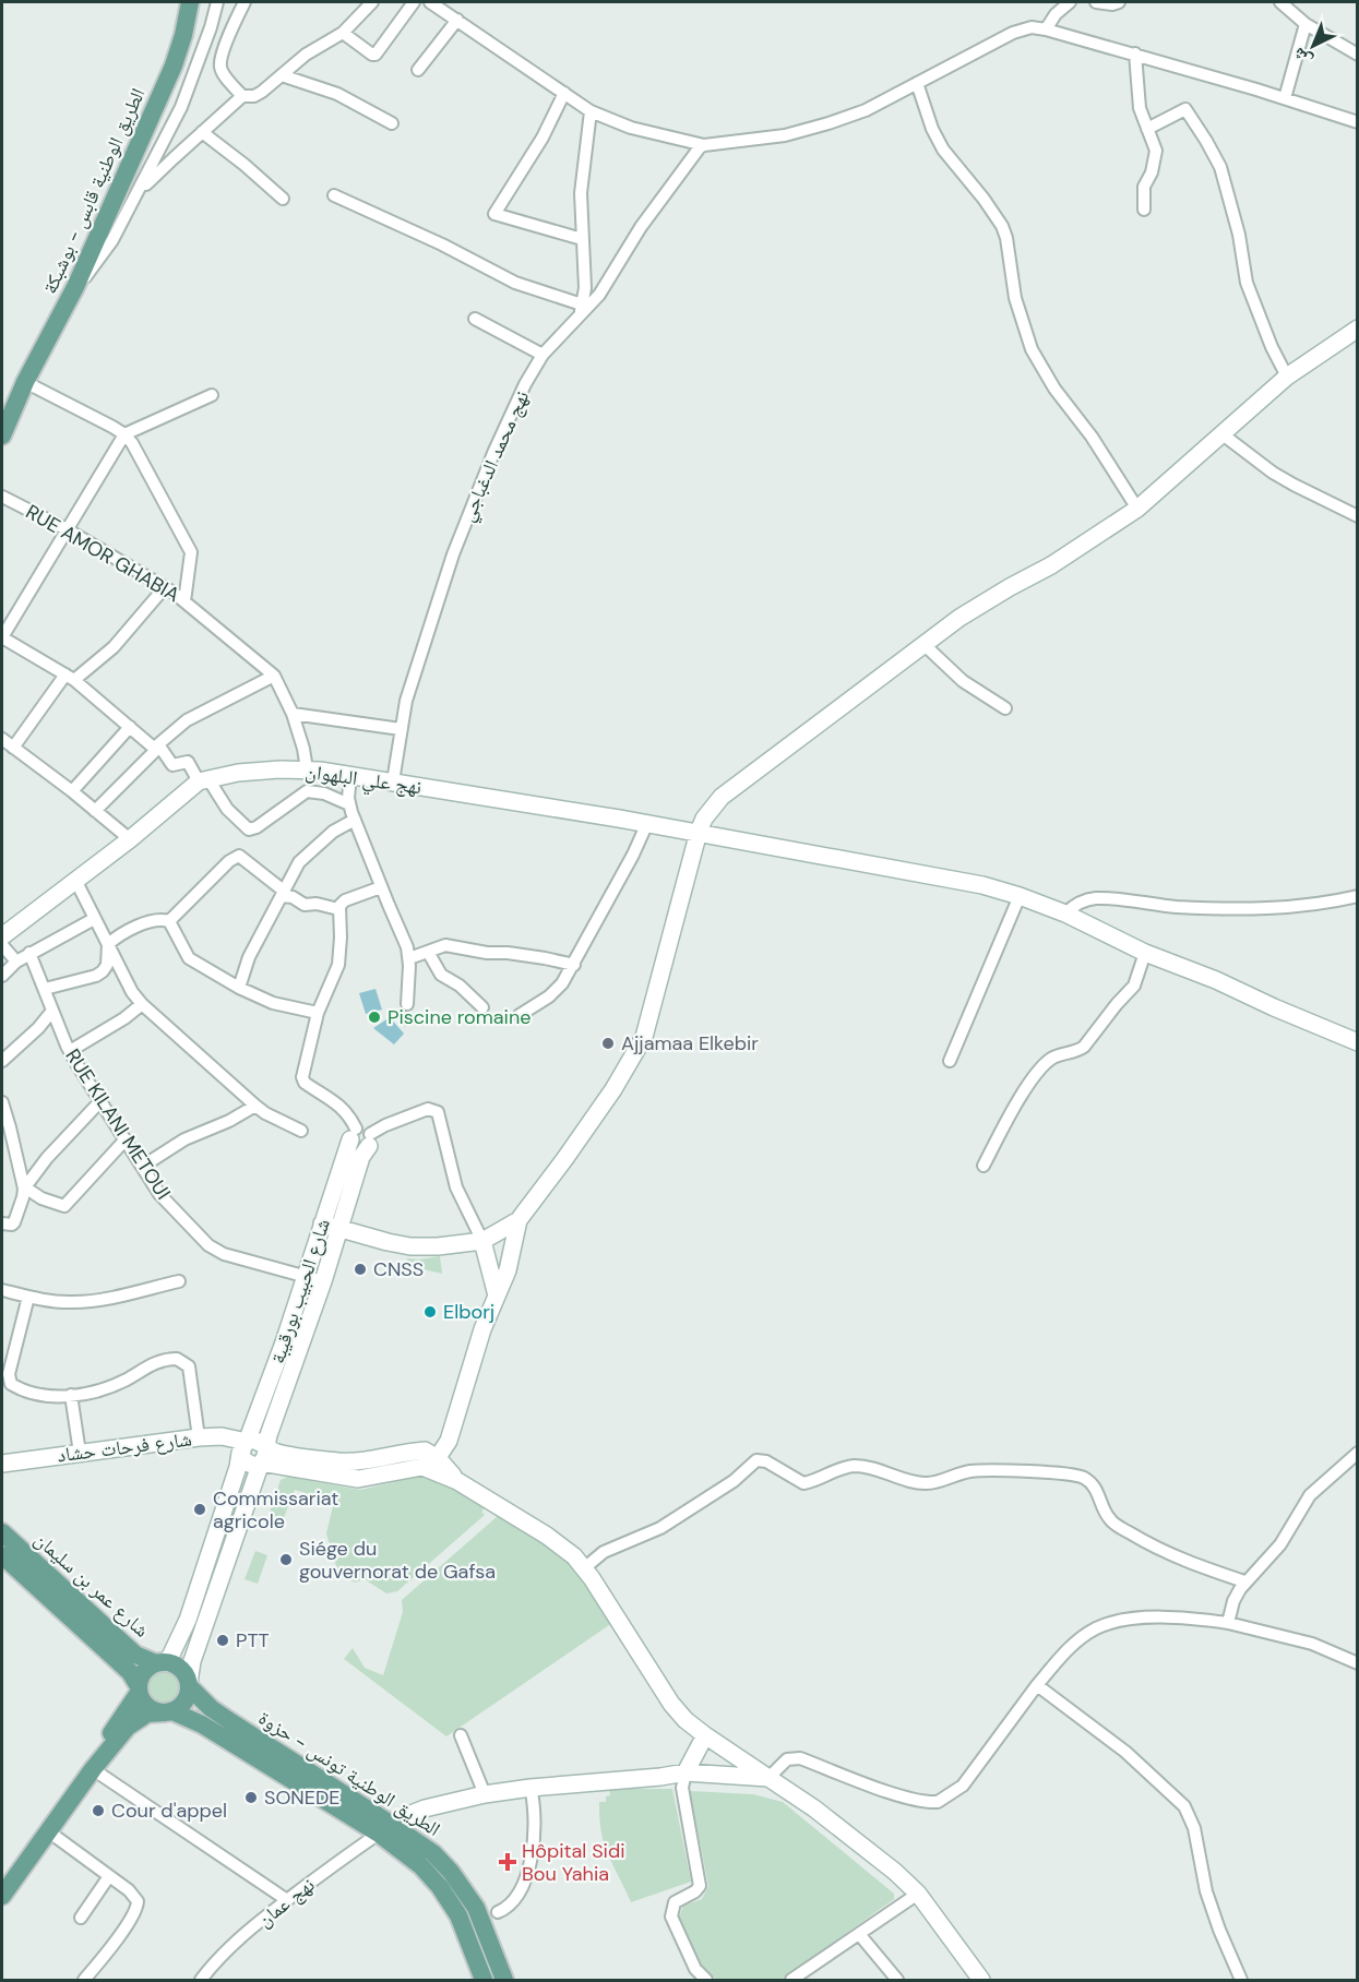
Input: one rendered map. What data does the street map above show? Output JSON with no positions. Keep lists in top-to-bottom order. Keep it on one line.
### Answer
{"streets":{"main road":["الطريق الوطنية قابس - بوشبكة","شارع عمر بن سليمان","الطريق الوطنية تونس - حزوة"],"street":["نهج محمد الدغباجي","RUE AMOR GHABIA","نهج علي البلهوان","RUE KILANI METOUI","شارع الحبيب بورقيبة","شارع فرحات حشاد","نهج عمان"]},"crossings":[["نهج محمد الدغباجي","نهج علي البلهوان"],["RUE AMOR GHABIA","نهج علي البلهوان"],["RUE KILANI METOUI","شارع الحبيب بورقيبة"],["شارع الحبيب بورقيبة","شارع فرحات حشاد"],["شارع الحبيب بورقيبة","شارع عمر بن سليمان"],["شارع الحبيب بورقيبة","الطريق الوطنية تونس - حزوة"],["شارع عمر بن سليمان","الطريق الوطنية تونس - حزوة"],["الطريق الوطنية تونس - حزوة","نهج عمان"]],"places":{"other":["Piscine romaine","Ajjamaa Elkebir","CNSS","Elborj","Commissariat agricole","Siége du gouvernorat de Gafsa","PTT","SONEDE","Cour d'appel"],"health":["Hôpital Sidi Bou Yahia"]},"north":"bottom left"}
